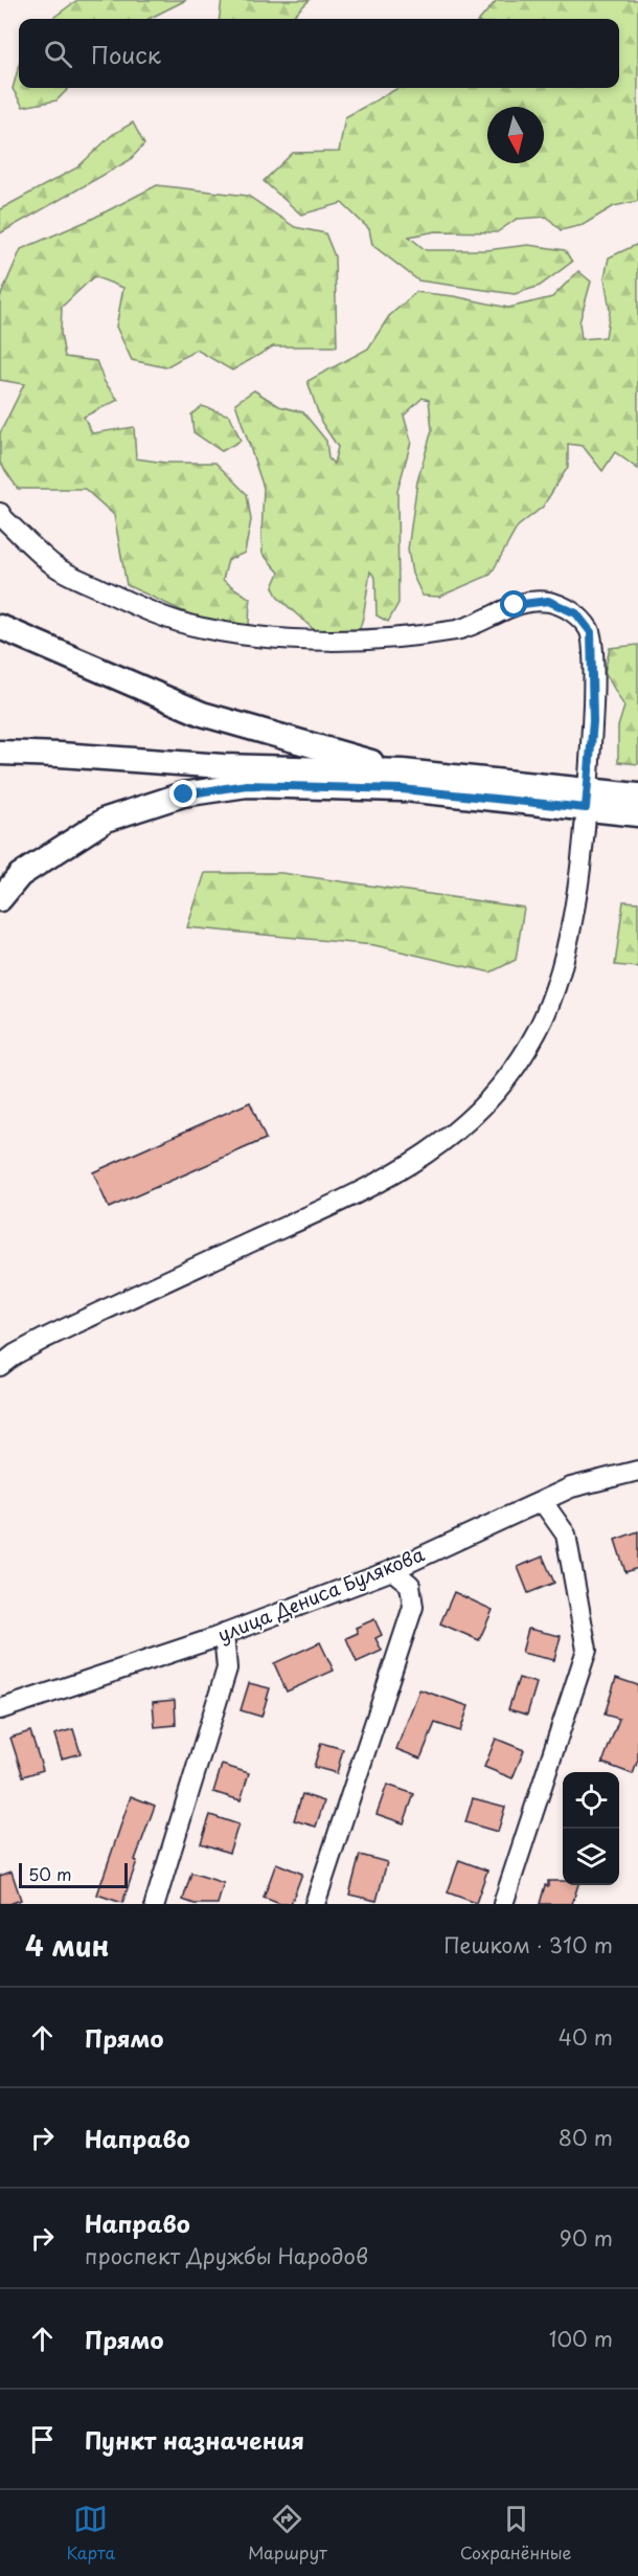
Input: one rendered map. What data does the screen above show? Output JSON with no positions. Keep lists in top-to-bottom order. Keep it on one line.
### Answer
{"streets":{"street":["улица Дениса Булякова"]},"scale_bar":"50 m","north":"bottom","page":{"search":"Поиск","scale":"50 m","heading":["4 мин","Пешком · 310 m"],"list":[["Прямо","40 m"],["Направо","80 m"],["Направо","проспект Дружбы Народов","90 m"],["Прямо","100 m"],"Пункт назначения"],"nav":["Карта","Маршрут","Сохранённые"]}}
